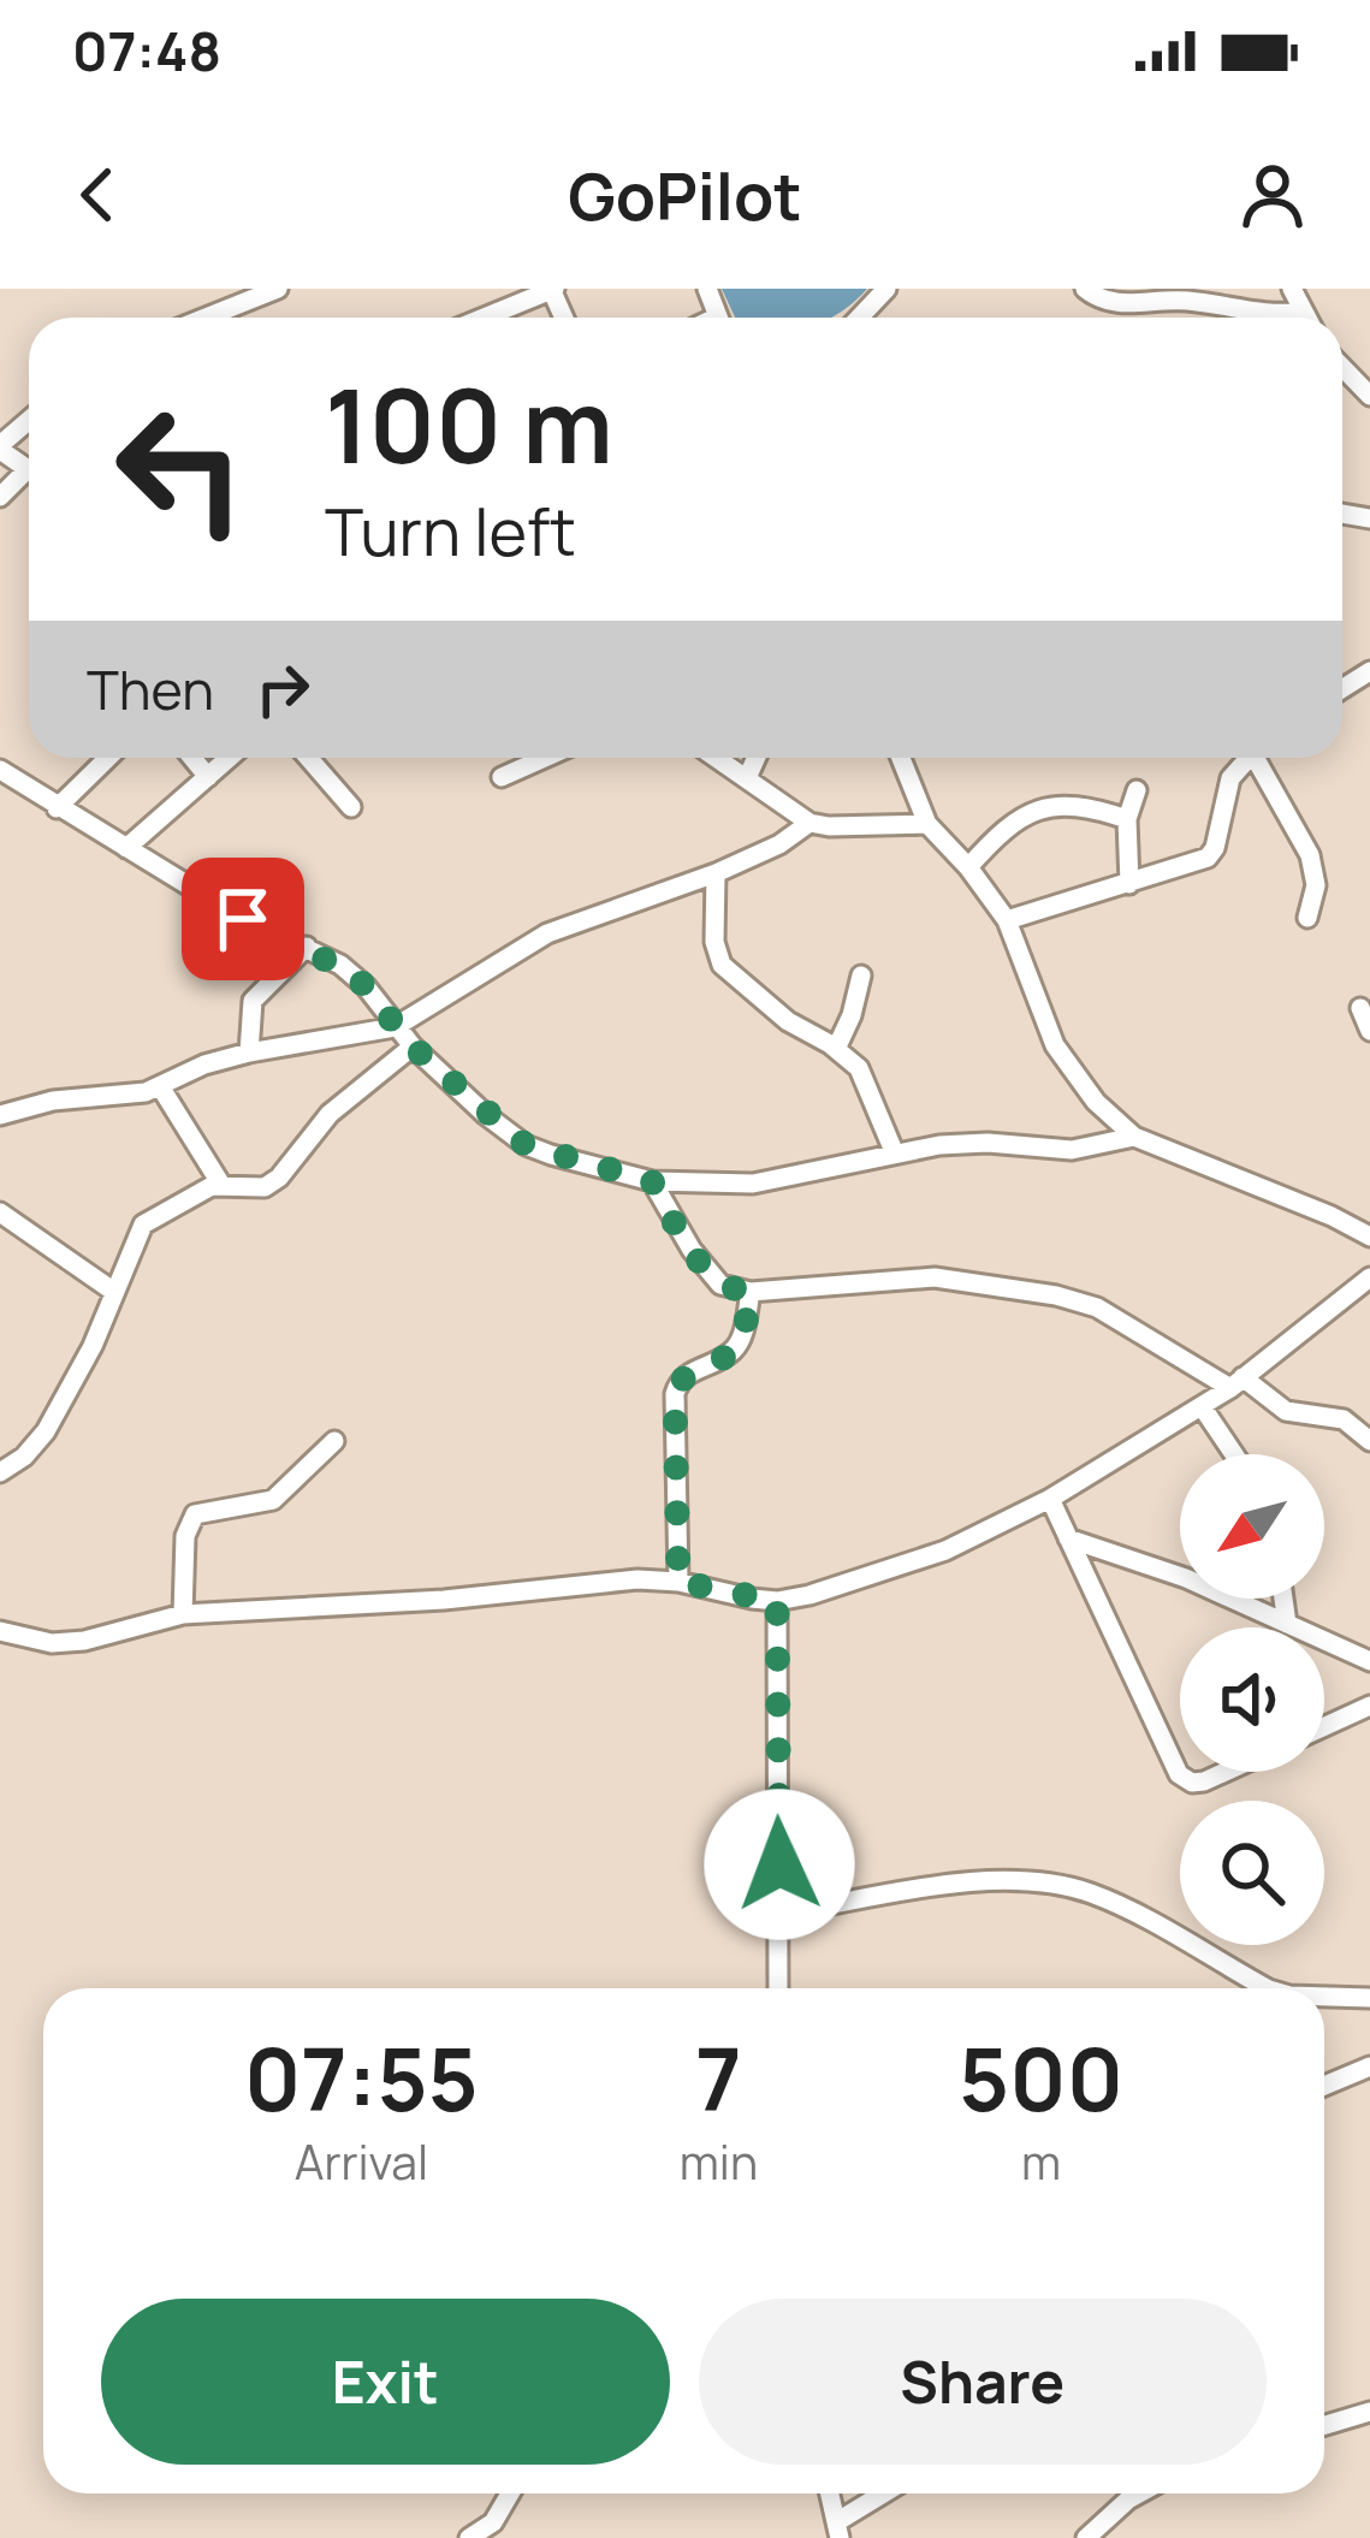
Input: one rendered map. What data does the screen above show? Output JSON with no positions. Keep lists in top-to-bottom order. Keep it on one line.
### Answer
{"north":"bottom left","page":{"status":"07:48","header":"GoPilot","turn":["100 m","Turn left"],"then":"Then","eta":["07:55","Arrival","7","min","500","m"],"buttons":["Exit","Share"]}}
